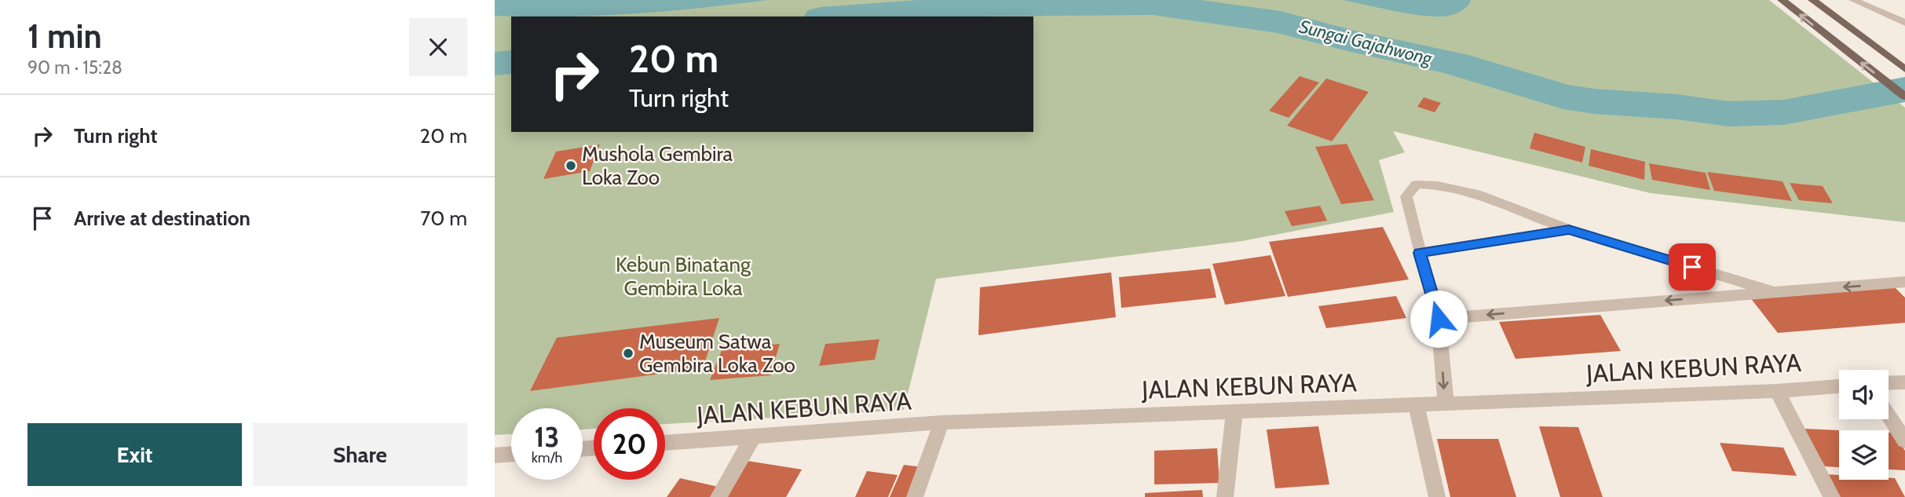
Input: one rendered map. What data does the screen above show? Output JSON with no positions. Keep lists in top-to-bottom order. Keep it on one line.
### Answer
{"streets":{"street":["JALAN KEBUN RAYA"]},"water":["Sungai Gajahwong"],"parks":["Kebun Binatang Gembira Loka"],"places":["Mushola Gembira Loka Zoo","Museum Satwa Gembira Loka Zoo"],"page":{"heading":["1 min","90 m · 15:28"],"turn":["20 m","Turn right"],"list":[{"name":"Turn right","value":"20 m"},{"name":"Arrive at destination","value":"70 m"}],"speed":"13 km/h","limit":"20","buttons":["Exit","Share"]}}
